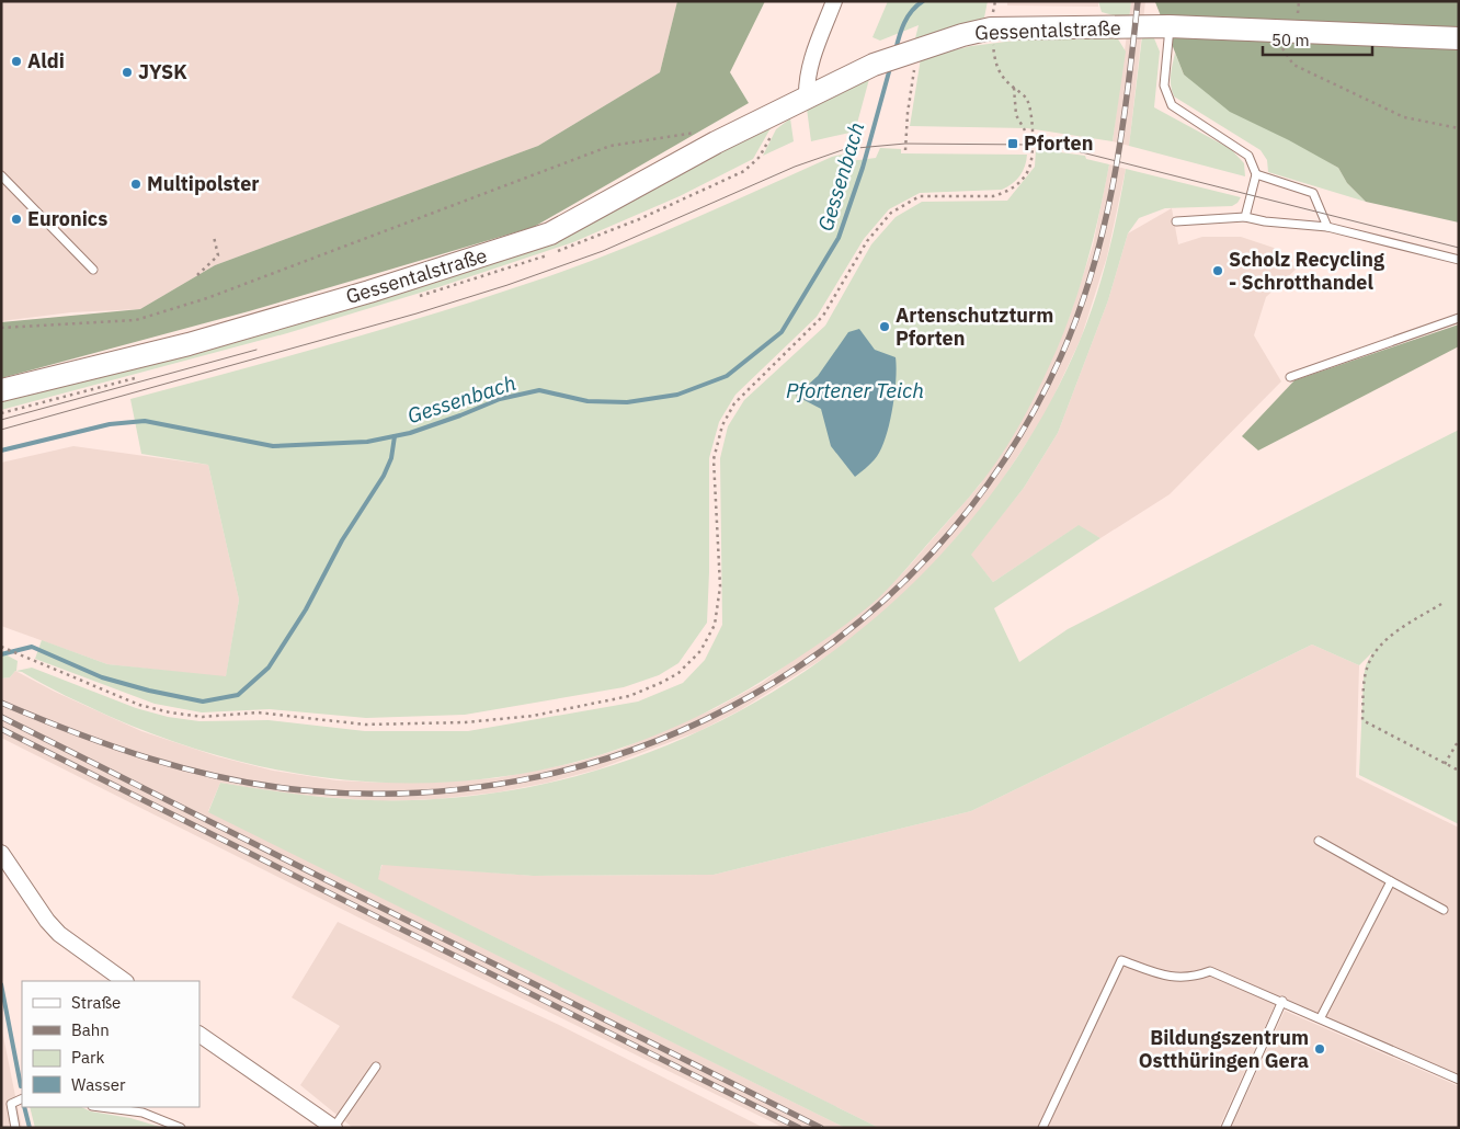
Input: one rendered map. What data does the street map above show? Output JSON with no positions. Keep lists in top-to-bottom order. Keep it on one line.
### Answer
{"streets":{"main road":["Gessentalstraße"]},"water":["Gessenbach","Pfortener Teich"],"places":{"other":["Aldi","JYSK","Multipolster","Euronics","Scholz Recycling - Schrotthandel","Artenschutzturm Pforten","Bildungszentrum Ostthüringen Gera"],"transit":["Pforten"]},"legend":["Straße","Bahn","Park","Wasser"],"scale_bar":"50 m"}
